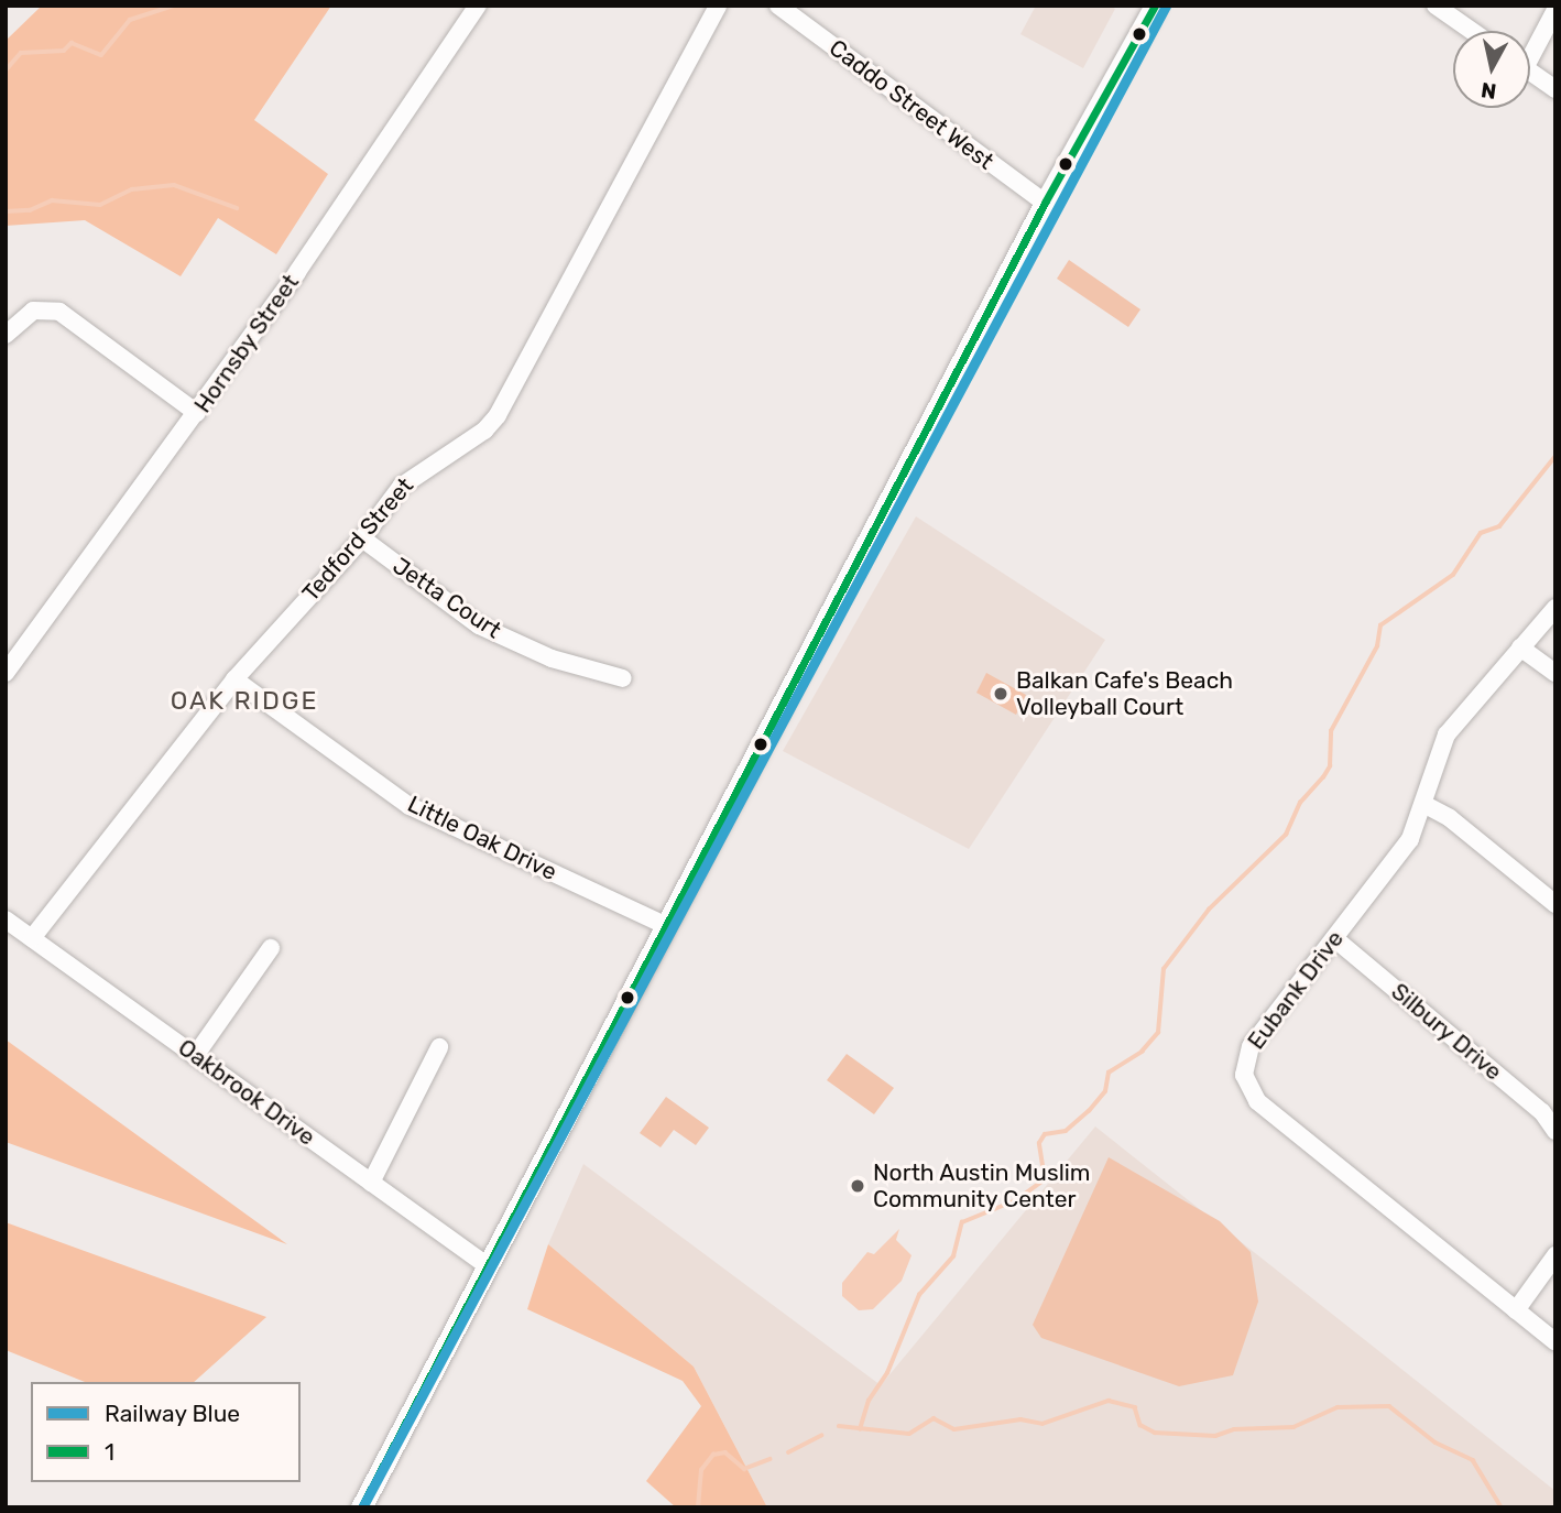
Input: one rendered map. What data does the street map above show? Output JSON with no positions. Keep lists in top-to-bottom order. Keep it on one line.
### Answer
{"streets":{"street":["Caddo Street West","Hornsby Street","Tedford Street","Jetta Court","Little Oak Drive","Eubank Drive","Silbury Drive","Oakbrook Drive"]},"crossings":[["Tedford Street","Jetta Court"],["Tedford Street","Little Oak Drive"],["Tedford Street","Oakbrook Drive"],["Eubank Drive","Silbury Drive"]],"districts":["OAK RIDGE"],"places":["Balkan Cafe's Beach Volleyball Court","North Austin Muslim Community Center"],"lines":["rail line Blue","transit line 1"],"legend":["Railway Blue","1"],"north":"bottom"}
